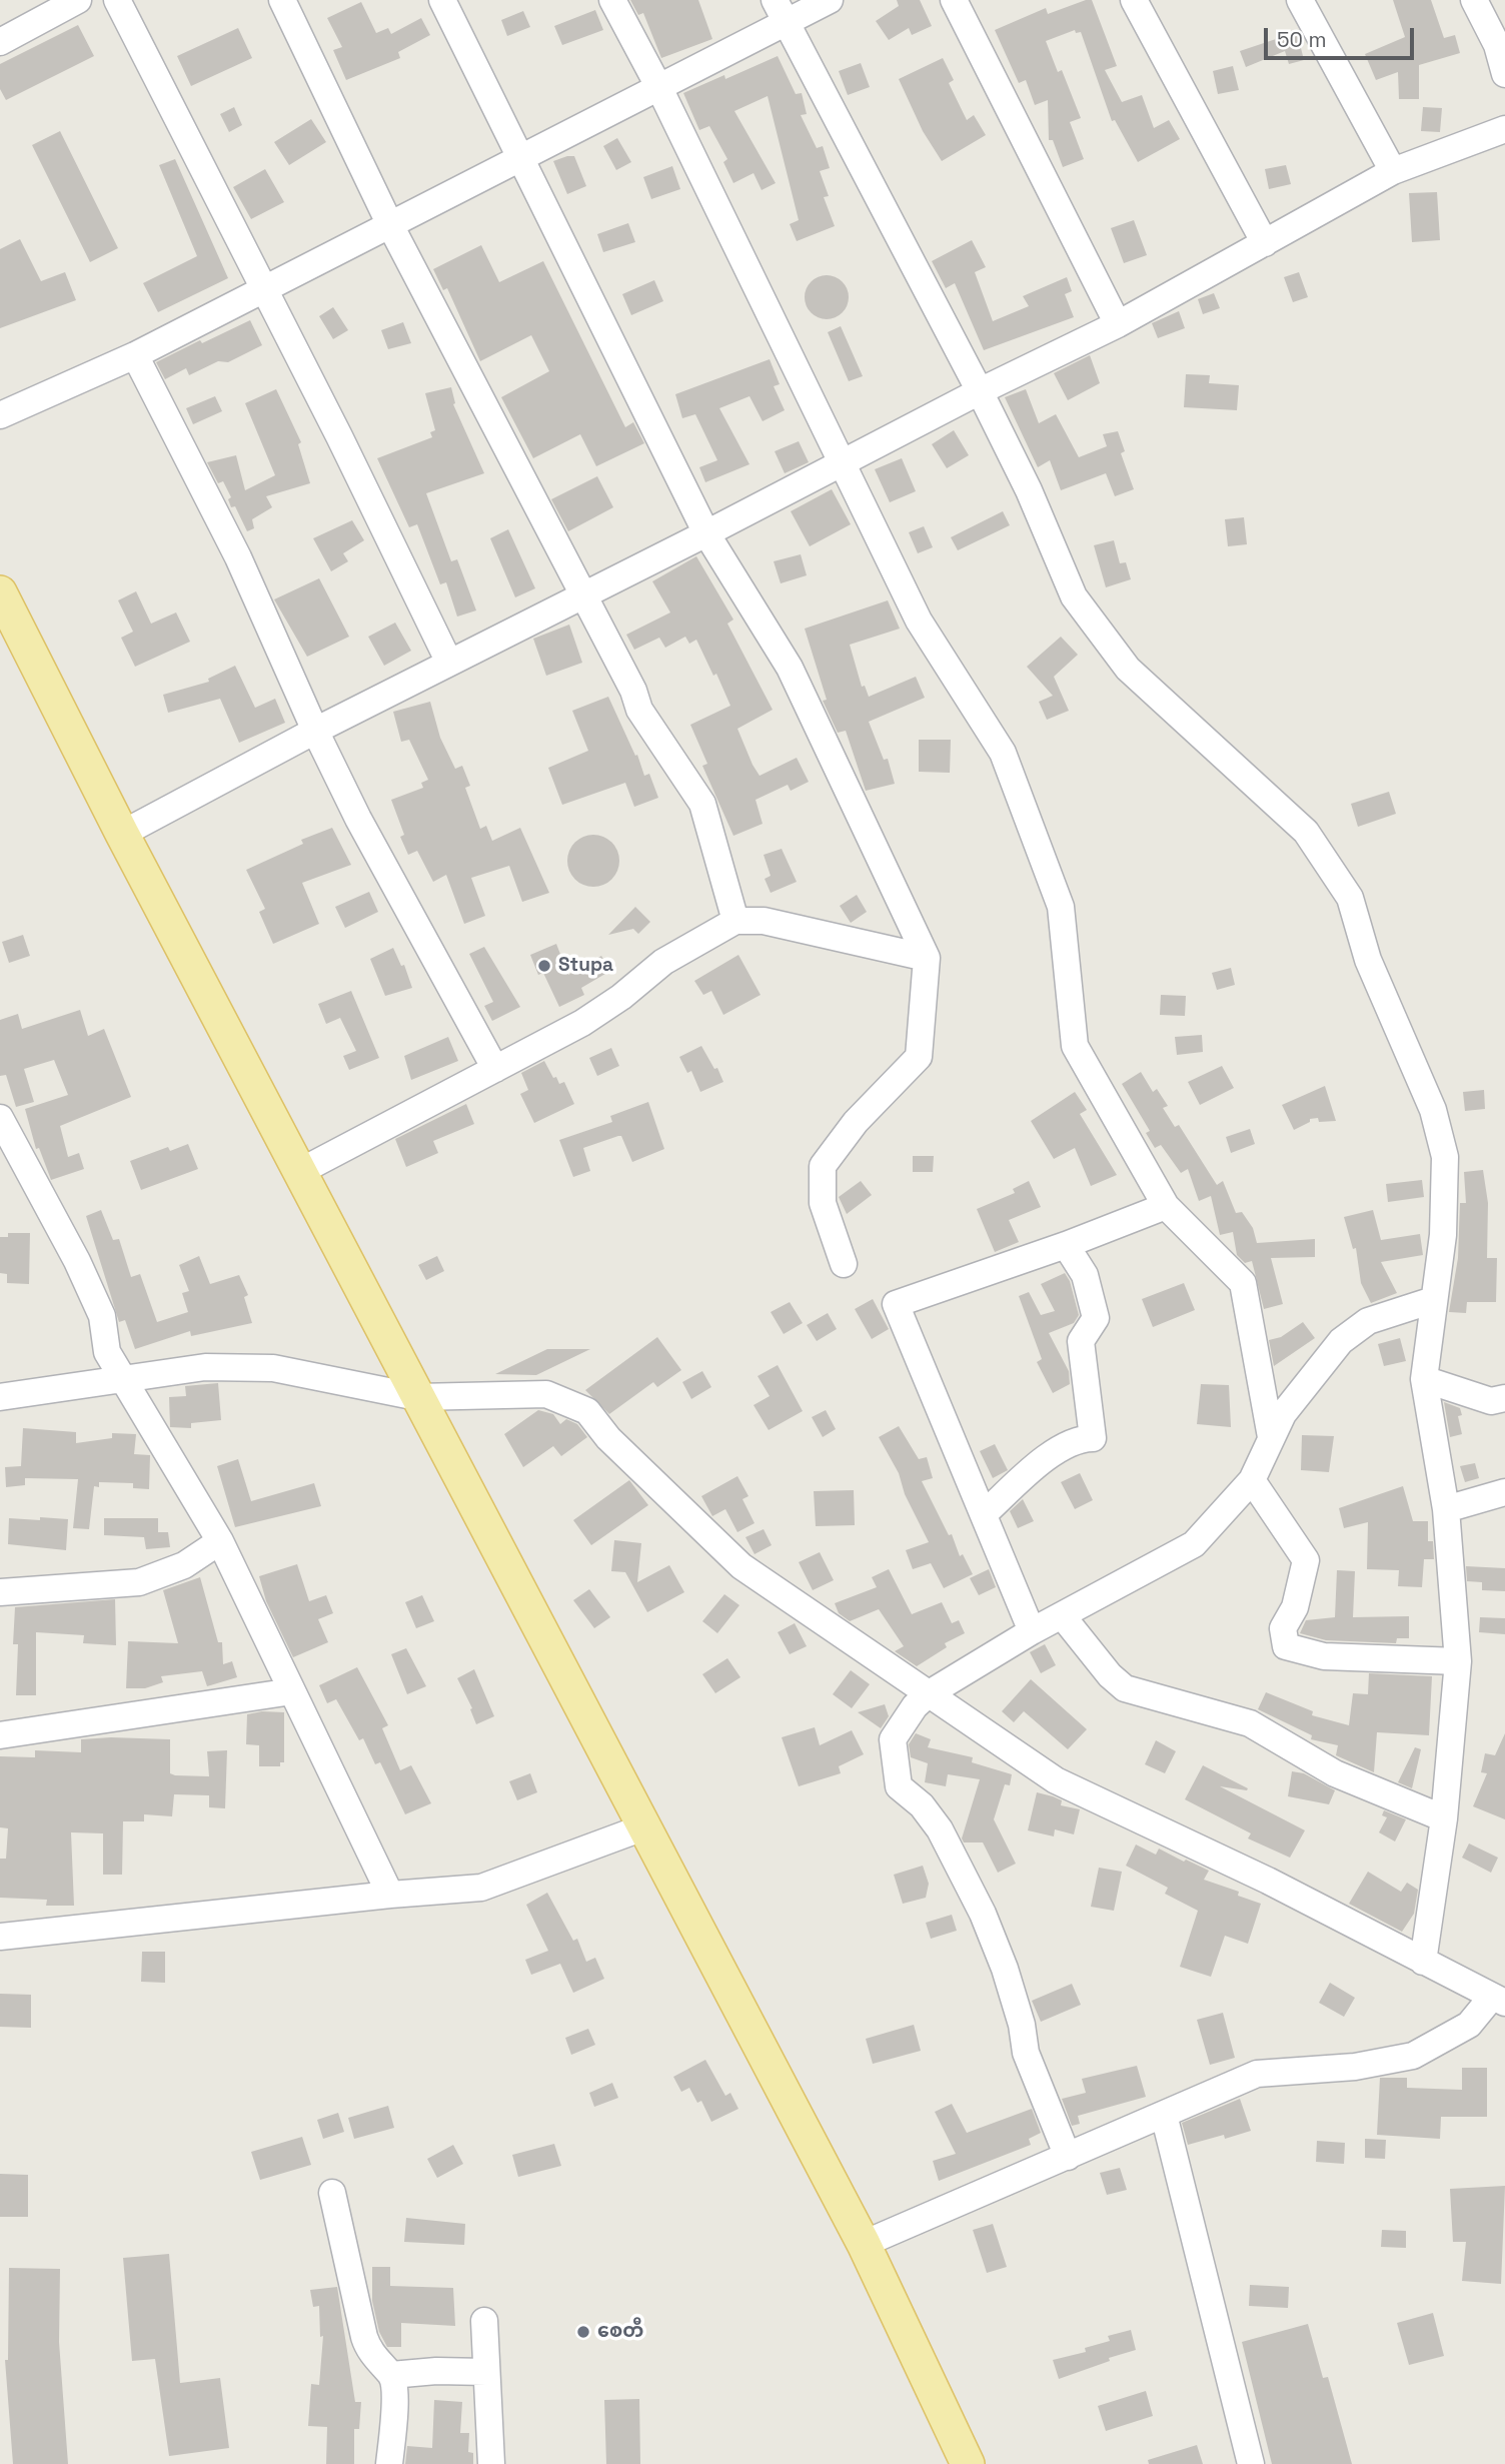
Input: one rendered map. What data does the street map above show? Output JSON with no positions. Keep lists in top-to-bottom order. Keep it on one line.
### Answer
{"places":["Stupa","စေတီ"],"scale_bar":"50 m"}
